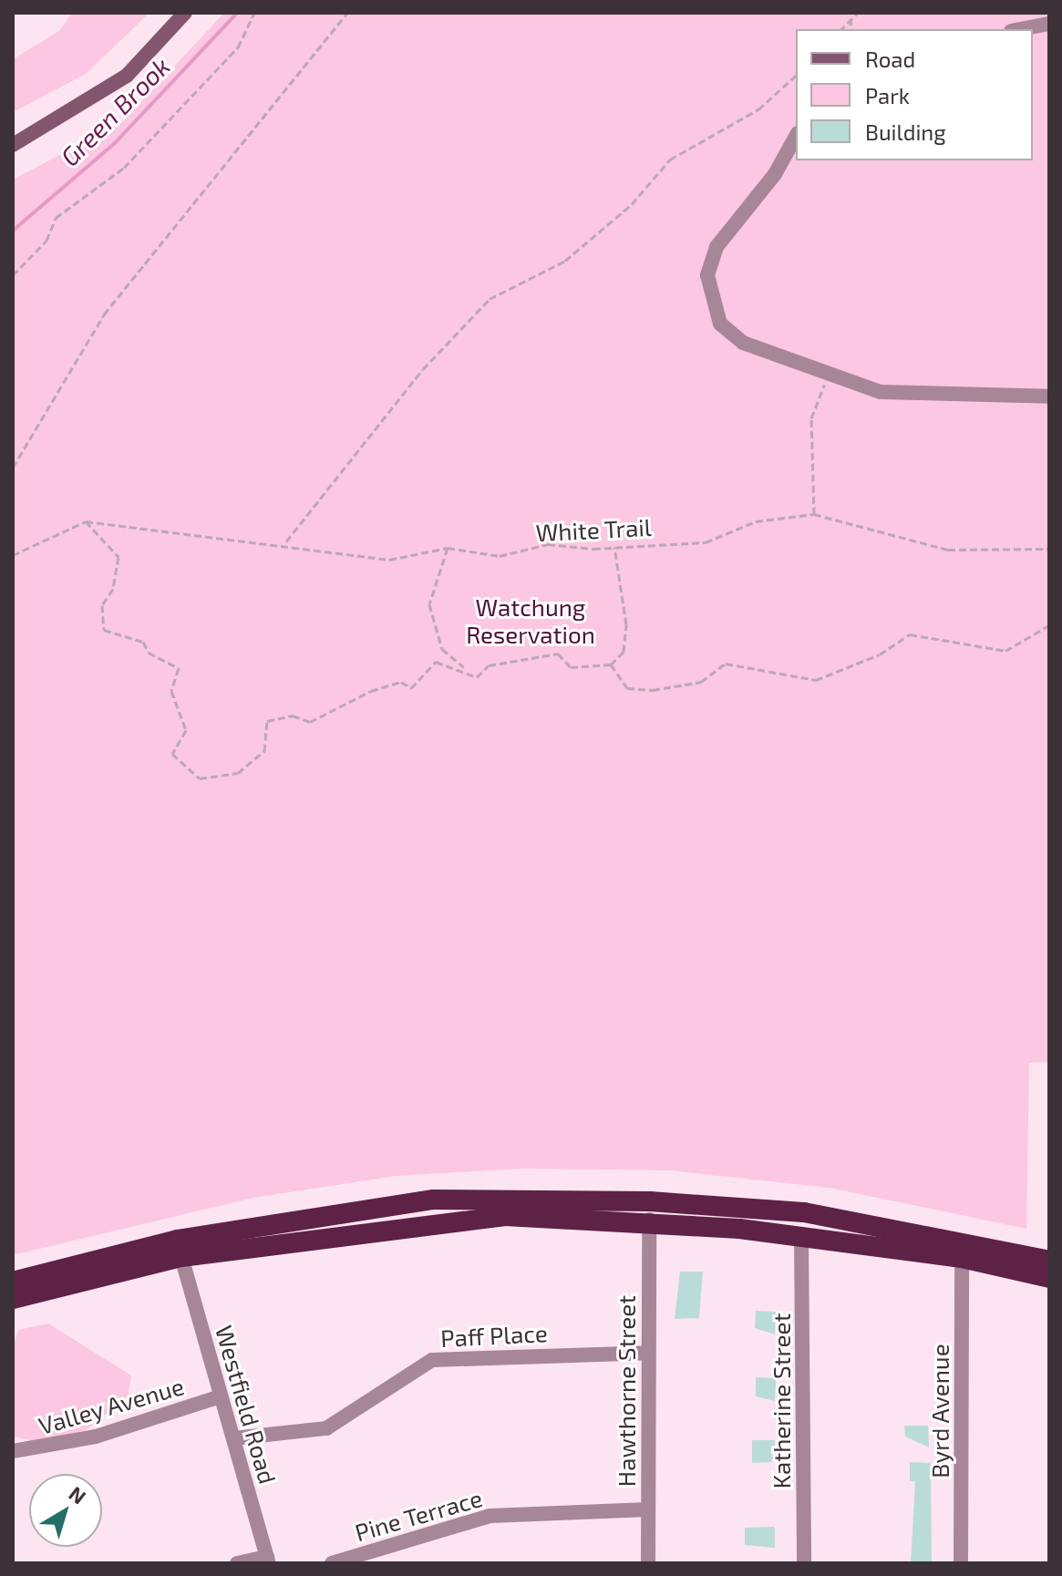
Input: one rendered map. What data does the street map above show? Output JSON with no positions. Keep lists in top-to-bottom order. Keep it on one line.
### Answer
{"streets":{"street":["Paff Place","Hawthorne Street","Katherine Street","Westfield Road","Valley Avenue","Byrd Avenue","Pine Terrace"],"path":["White Trail"]},"crossings":[["Paff Place","Hawthorne Street"],["Paff Place","Westfield Road"],["Hawthorne Street","Pine Terrace"],["Westfield Road","Valley Avenue"]],"water":["Green Brook"],"parks":["Watchung Reservation"],"legend":["Road","Park","Building"],"north":"top right"}
